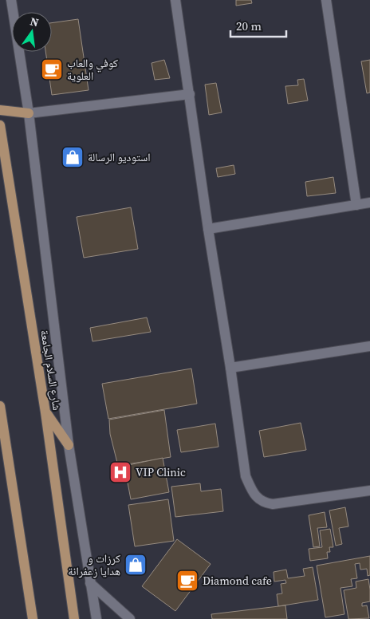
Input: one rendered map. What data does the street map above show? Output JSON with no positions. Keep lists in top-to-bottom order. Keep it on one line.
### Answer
{"streets":{"main road":["شارع السلام الجامعة"]},"places":{"cafe":["كوفي والعاب العلوية","Diamond cafe"],"shop":["استوديو الرسالة","كرزات و هدايا زعفرانة"],"hospital":["VIP Clinic"]},"scale_bar":"20 m","north":"top"}
